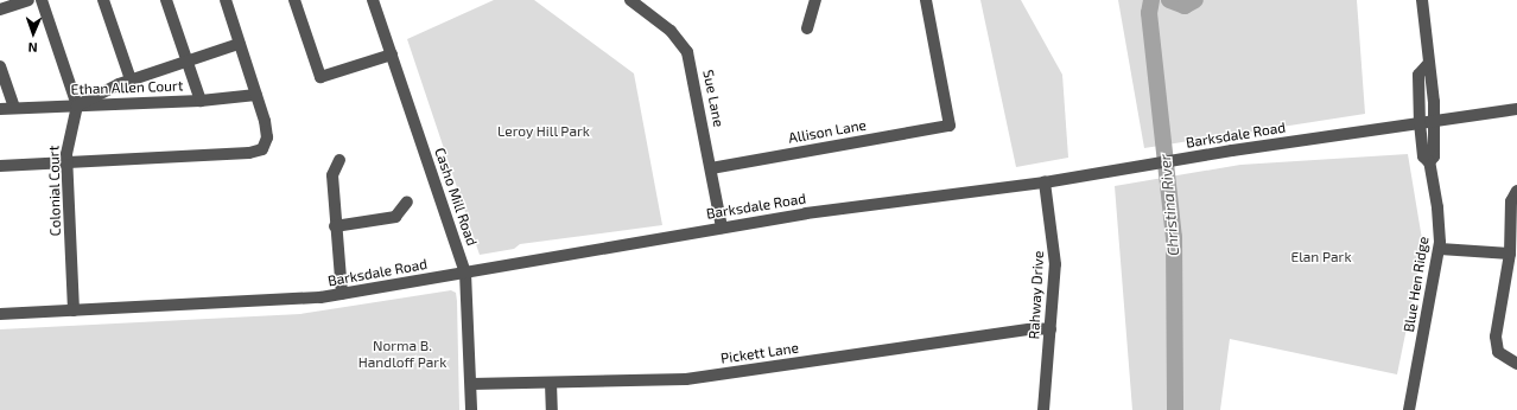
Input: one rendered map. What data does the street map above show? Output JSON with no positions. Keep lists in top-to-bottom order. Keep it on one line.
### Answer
{"streets":{"street":["Ethan Allen Court","Sue Lane","Allison Lane","Barksdale Road","Colonial Court","Casho Mill Road","Blue Hen Ridge","Rahway Drive","Pickett Lane"]},"crossings":[["Ethan Allen Court","Colonial Court"],["Sue Lane","Allison Lane"],["Sue Lane","Barksdale Road"],["Barksdale Road","Colonial Court"],["Barksdale Road","Casho Mill Road"],["Barksdale Road","Blue Hen Ridge"],["Barksdale Road","Rahway Drive"],["Casho Mill Road","Pickett Lane"],["Rahway Drive","Pickett Lane"]],"water":["Christina River"],"parks":["Leroy Hill Park","Elan Park","Norma B. Handloff Park"],"north":"bottom"}
